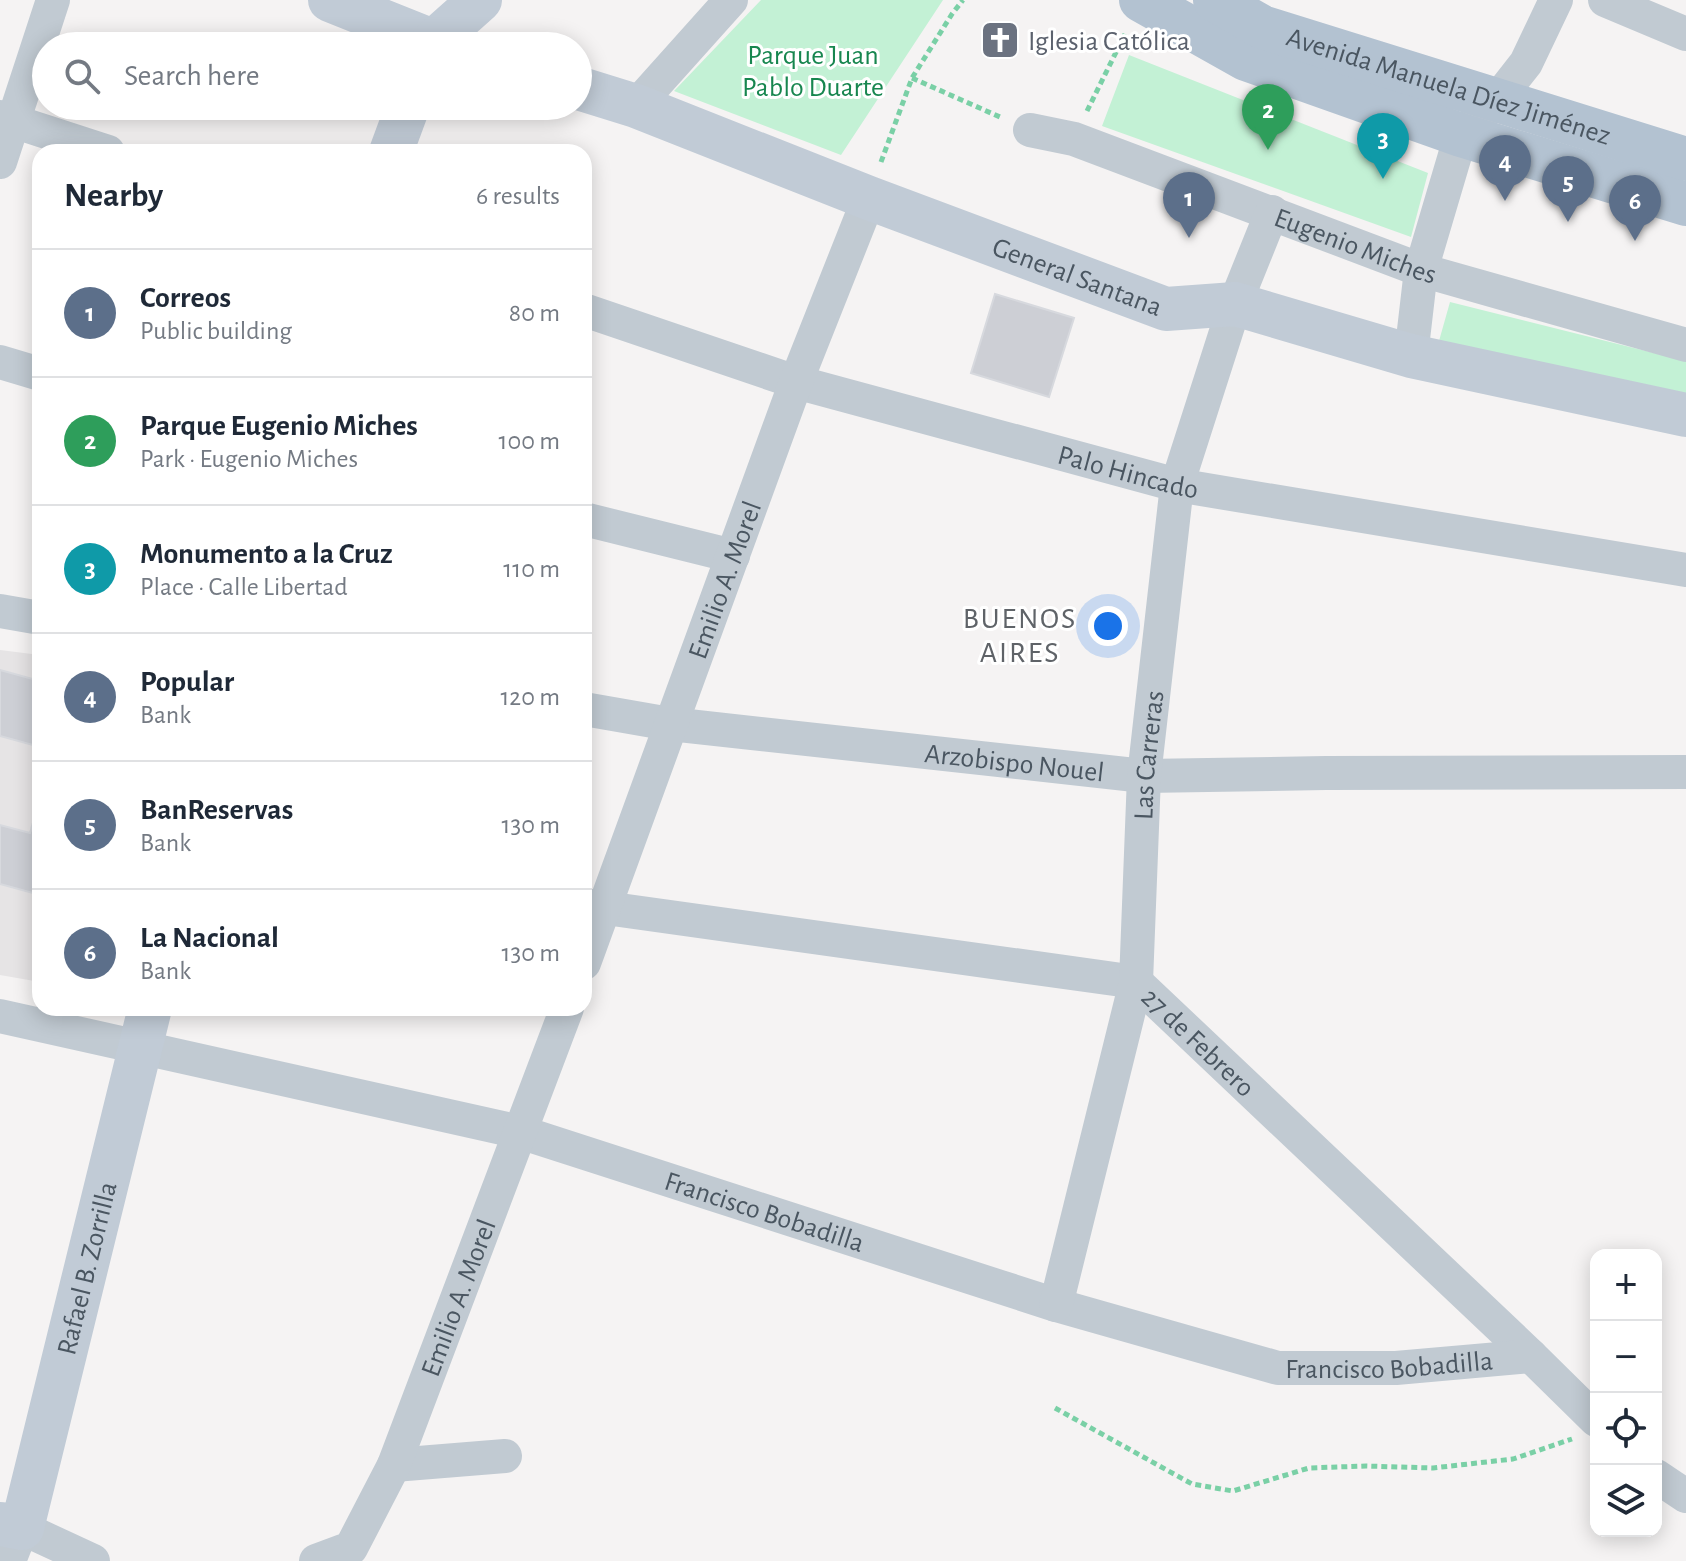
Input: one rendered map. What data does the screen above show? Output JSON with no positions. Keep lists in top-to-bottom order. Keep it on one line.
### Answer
{"streets":{"main road":["Avenida Manuela Díez Jiménez"],"street":["Eugenio Miches","General Santana","Palo Hincado","Emilio A. Morel","Las Carreras","Arzobispo Nouel","27 de Febrero","Francisco Bobadilla","Rafael B. Zorrilla"]},"crossings":[["Eugenio Miches","Las Carreras"],["General Santana","Emilio A. Morel"],["General Santana","Las Carreras"],["Palo Hincado","Emilio A. Morel"],["Palo Hincado","Las Carreras"],["Emilio A. Morel","Arzobispo Nouel"],["Emilio A. Morel","27 de Febrero"],["Emilio A. Morel","Francisco Bobadilla"],["Las Carreras","Arzobispo Nouel"],["Las Carreras","27 de Febrero"],["Las Carreras","Francisco Bobadilla"],["27 de Febrero","Francisco Bobadilla"],["Francisco Bobadilla","Rafael B. Zorrilla"]],"districts":["BUENOS AIRES"],"parks":["Parque Juan Pablo Duarte"],"places":{"church":["Iglesia Católica"]},"page":{"search":"Search here","pins":["2","3","4","5","1","6"],"heading":["Nearby","6 results"],"list":[{"mark":"1","name":"Correos","note":"Public building","value":"80 m"},{"mark":"2","name":"Parque Eugenio Miches","note":"Park · Eugenio Miches","value":"100 m"},{"mark":"3","name":"Monumento a la Cruz","note":"Place · Calle Libertad","value":"110 m"},{"mark":"4","name":"Popular","note":"Bank","value":"120 m"},{"mark":"5","name":"BanReservas","note":"Bank","value":"130 m"},{"mark":"6","name":"La Nacional","note":"Bank","value":"130 m"}],"map_buttons":["+","−"]}}
